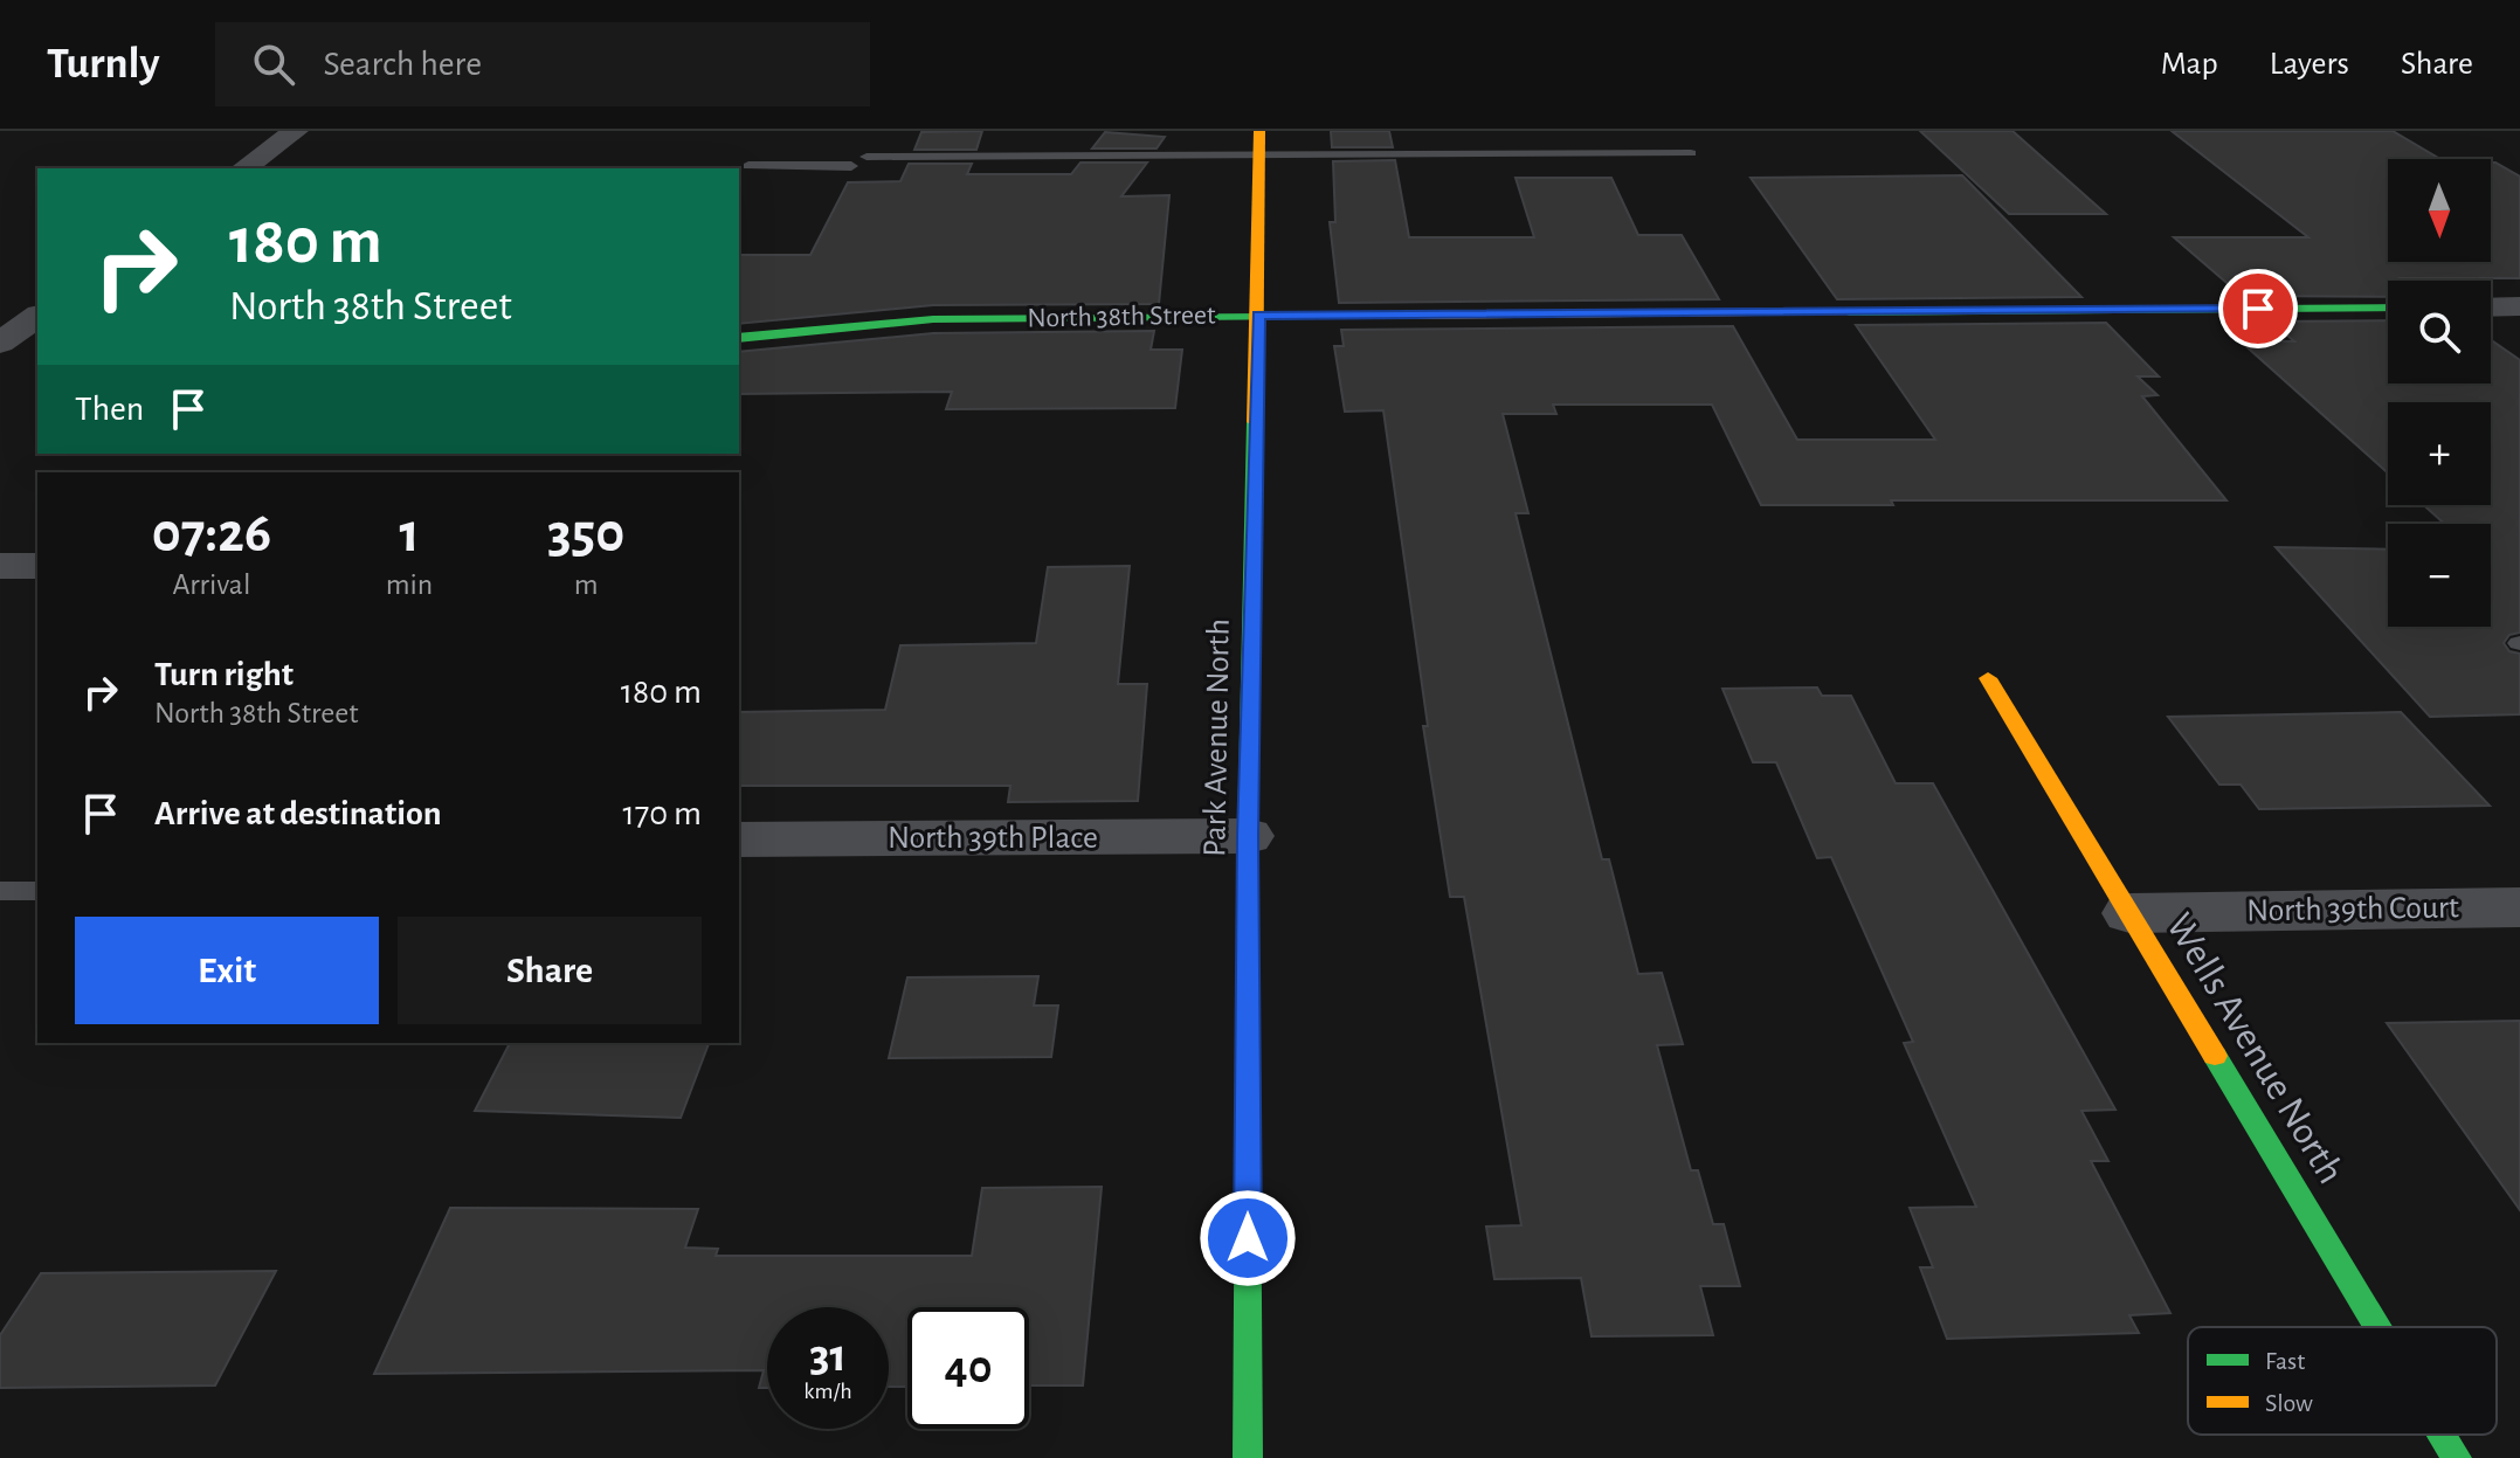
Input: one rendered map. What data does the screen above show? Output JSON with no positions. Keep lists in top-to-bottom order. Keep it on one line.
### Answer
{"streets":{"street":["North 38th Street","Park Avenue North","North 39th Place","North 39th Court","Wells Avenue North"]},"crossings":[["North 38th Street","Park Avenue North"],["Park Avenue North","North 39th Place"],["North 39th Court","Wells Avenue North"]],"legend":["Fast","Slow"],"north":"bottom","page":{"header":"Turnly","search":"Search here","nav":["Map","Layers","Share"],"map_buttons":["+","−"],"turn":["180 m","North 38th Street"],"then":"Then","eta":["07:26","Arrival","1","min","350","m"],"list":[{"name":"Turn right","note":"North 38th Street","value":"180 m"},{"name":"Arrive at destination","value":"170 m"}],"buttons":["Exit","Share"],"speed":"31 km/h","limit":"40"}}
